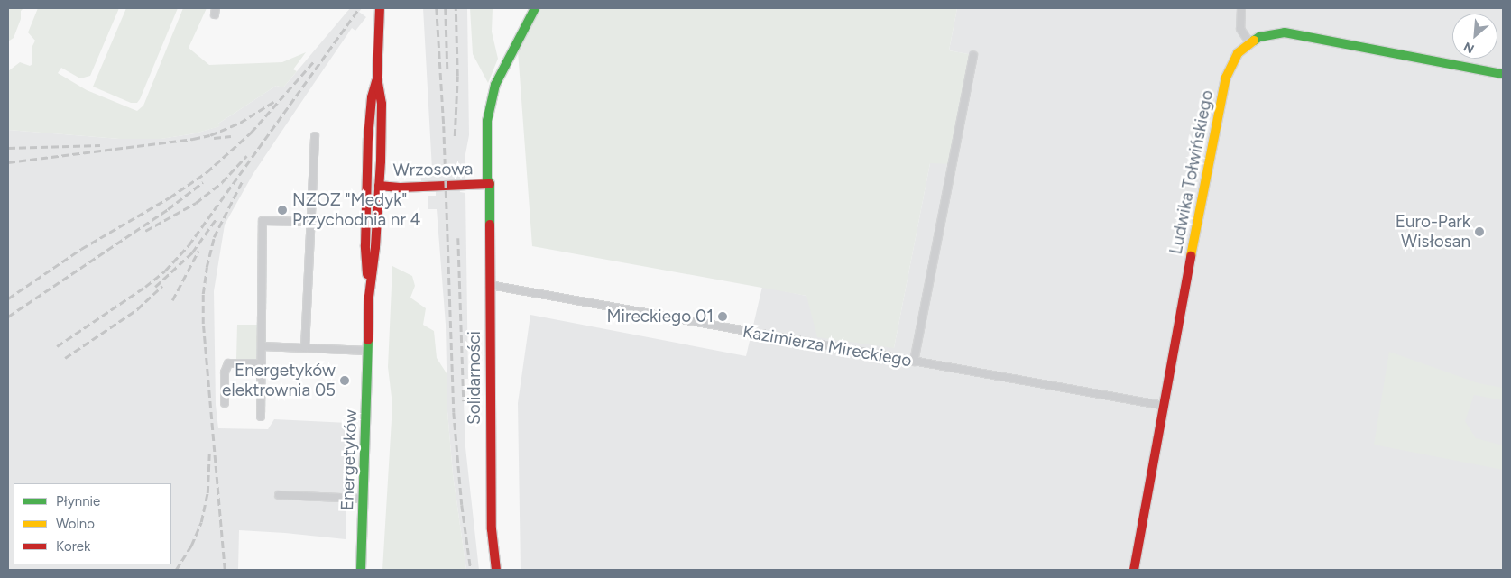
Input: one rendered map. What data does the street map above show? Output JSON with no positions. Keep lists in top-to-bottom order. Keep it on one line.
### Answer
{"streets":{"street":["Wrzosowa","Ludwika Tołwińskiego","Kazimierza Mireckiego","Solidarności","Energetyków"]},"crossings":[["Wrzosowa","Solidarności"],["Wrzosowa","Energetyków"],["Ludwika Tołwińskiego","Kazimierza Mireckiego"],["Kazimierza Mireckiego","Solidarności"]],"places":["NZOZ \"Medyk\" Przychodnia nr 4","Euro-Park Wisłosan","Mireckiego 01","Energetyków elektrownia 05"],"legend":["Płynnie","Wolno","Korek"],"north":"bottom left"}
